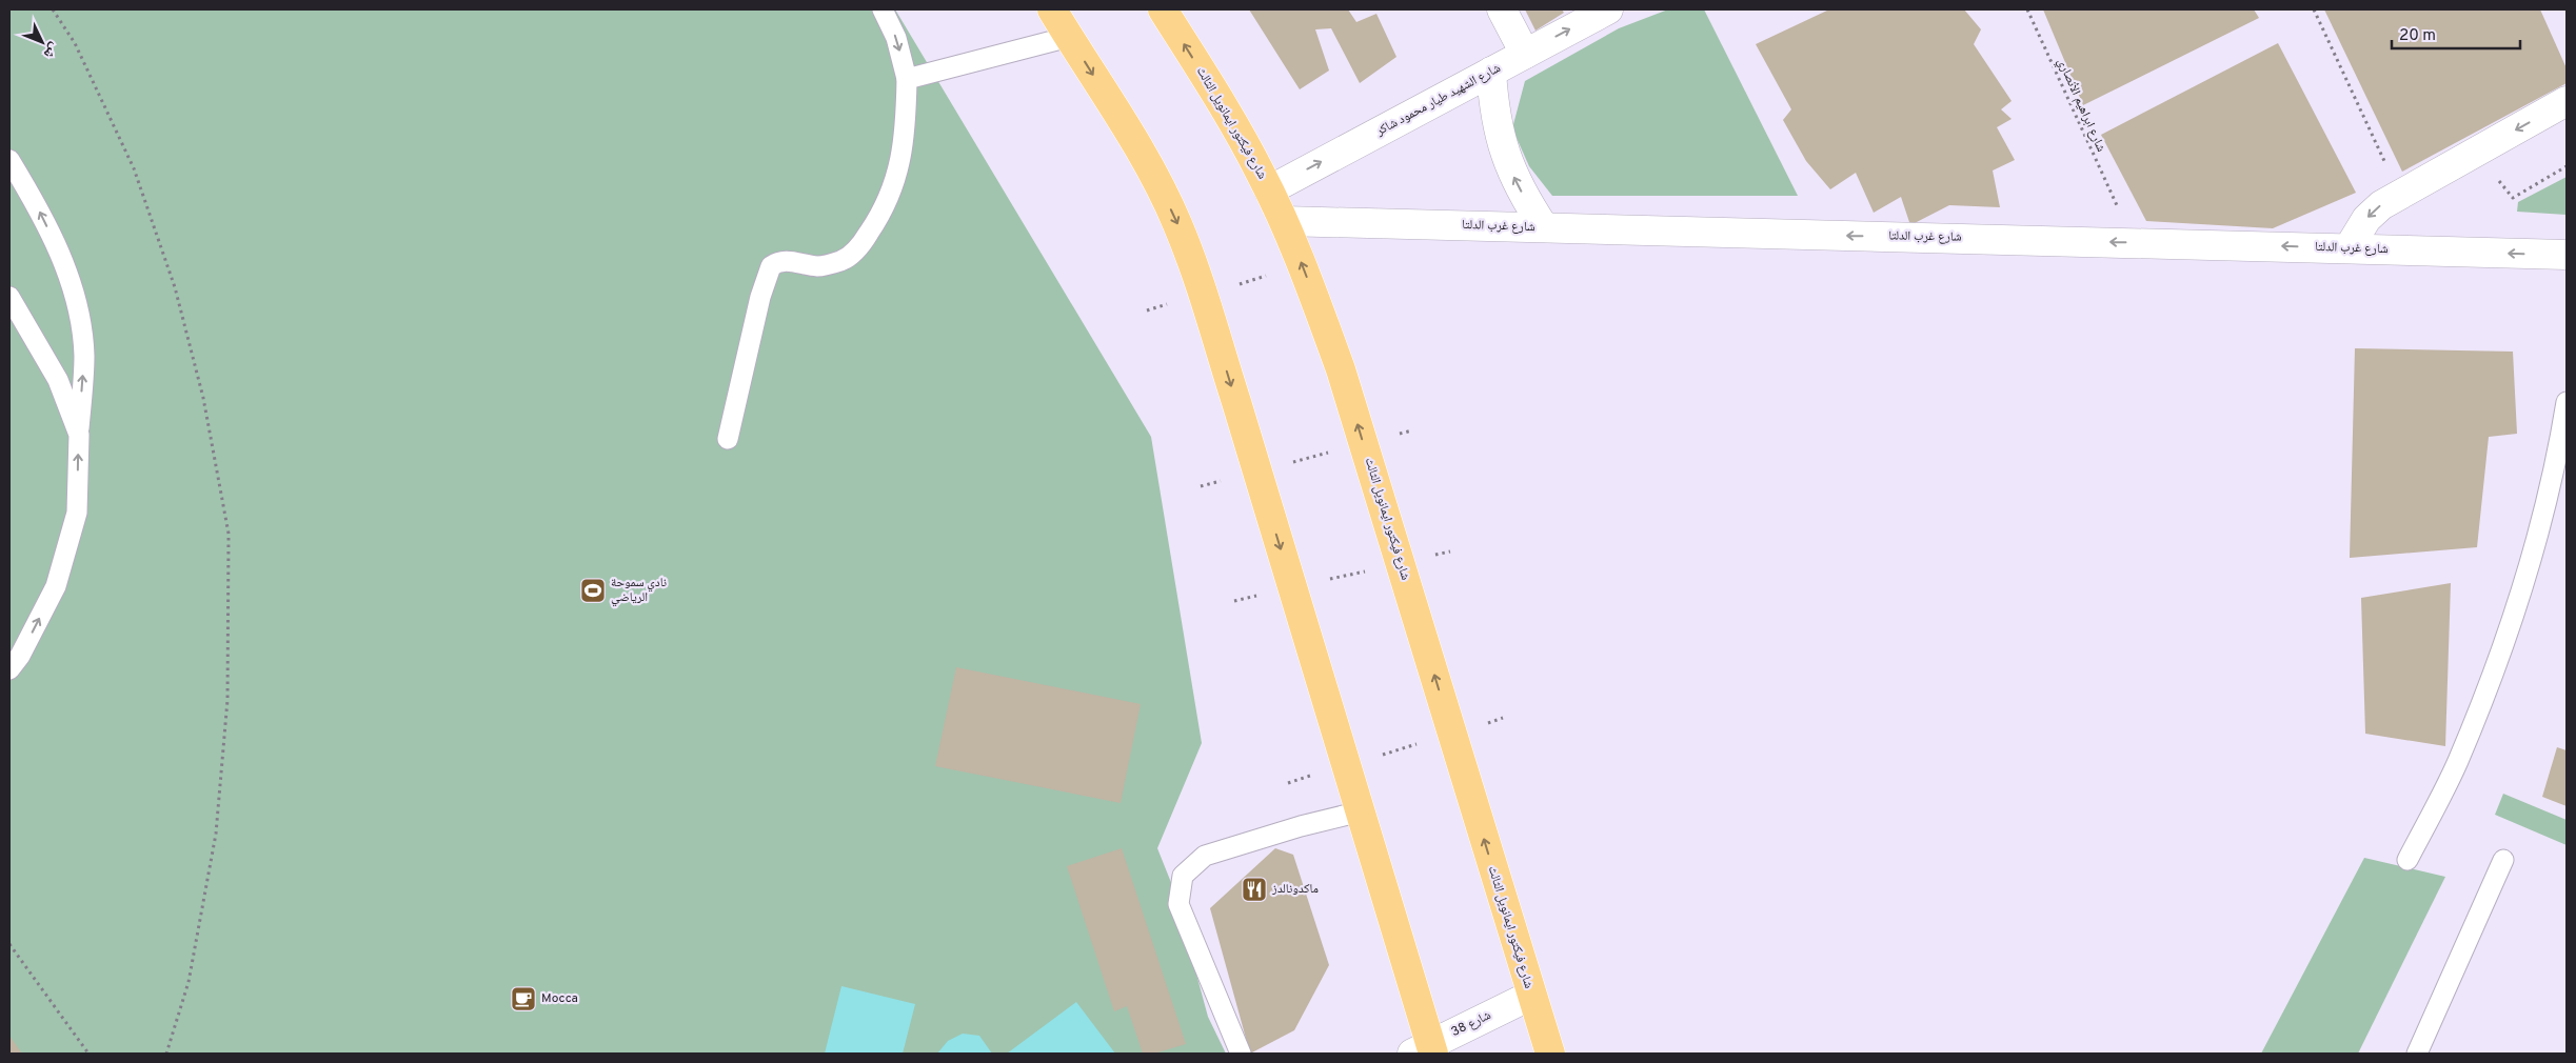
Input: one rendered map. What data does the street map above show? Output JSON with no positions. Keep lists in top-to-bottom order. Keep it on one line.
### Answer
{"streets":{"main road":["شارع فيكتور ايمانويل الثالث"],"street":["شارع الشهيد طيار محمود شاكر","شارع غرب الدلتا","شارع 38"],"path":["شارع ابراهيم الأنصاري"]},"crossings":[["شارع الشهيد طيار محمود شاكر","شارع فيكتور ايمانويل الثالث"],["شارع فيكتور ايمانويل الثالث","شارع غرب الدلتا"],["شارع فيكتور ايمانويل الثالث","شارع 38"]],"one_way":["شارع الشهيد طيار محمود شاكر","شارع غرب الدلتا"],"places":{"sports":["نادي سموحة الرياضي"],"restaurant":["ماكدونالدز"],"cafe":["Mocca"]},"scale_bar":"20 m","north":"bottom right"}
